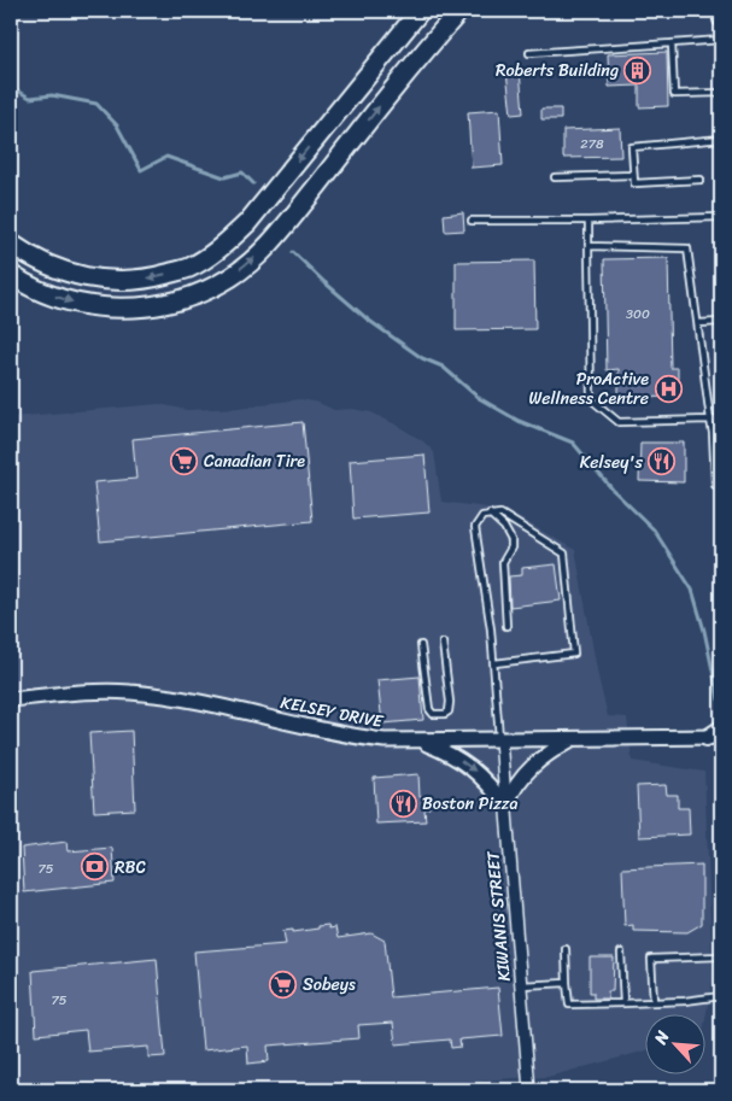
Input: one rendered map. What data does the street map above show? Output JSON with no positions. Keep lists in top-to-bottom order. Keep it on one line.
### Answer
{"streets":{"main road":["KELSEY DRIVE"],"street":["KIWANIS STREET"]},"crossings":[["KELSEY DRIVE","KIWANIS STREET"]],"places":{"building":["Roberts Building"],"hospital":["ProActive Wellness Centre"],"supermarket":["Canadian Tire","Sobeys"],"restaurant":["Kelsey's","Boston Pizza"],"bank":["RBC"]},"house_numbers":["278","300","75","75"],"north":"top left"}
